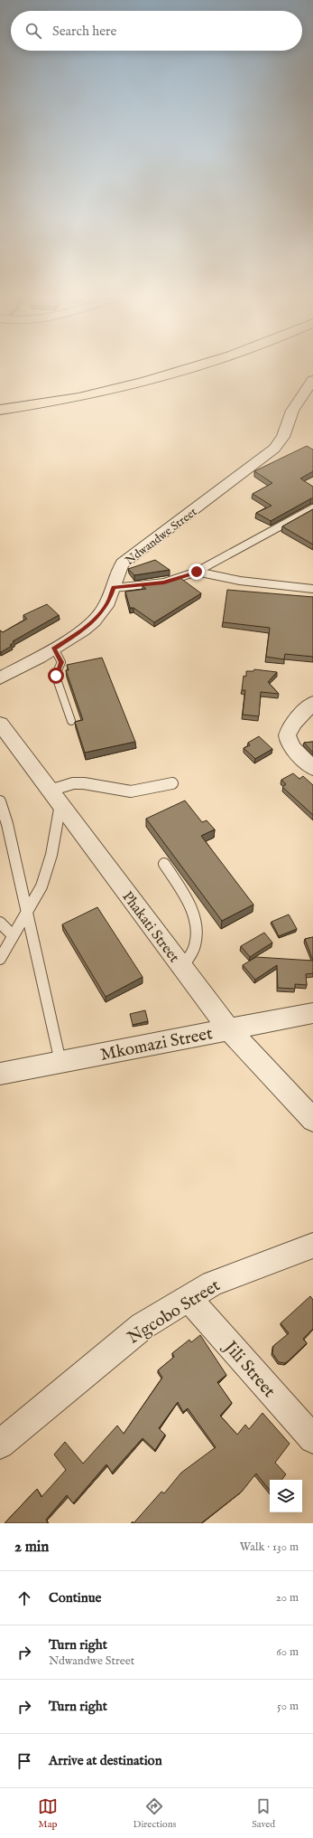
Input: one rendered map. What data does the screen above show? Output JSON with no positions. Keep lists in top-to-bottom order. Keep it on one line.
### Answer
{"streets":{"street":["Ndwandwe Street","Phakati Street","Mkomazi Street","Ngcobo Street","Jili Street"]},"crossings":[["Phakati Street","Mkomazi Street"],["Ngcobo Street","Jili Street"]],"page":{"search":"Search here","heading":["2 min","Walk · 130 m"],"list":[["Continue","20 m"],["Turn right","Ndwandwe Street","60 m"],["Turn right","50 m"],"Arrive at destination"],"nav":["Map","Directions","Saved"]}}
